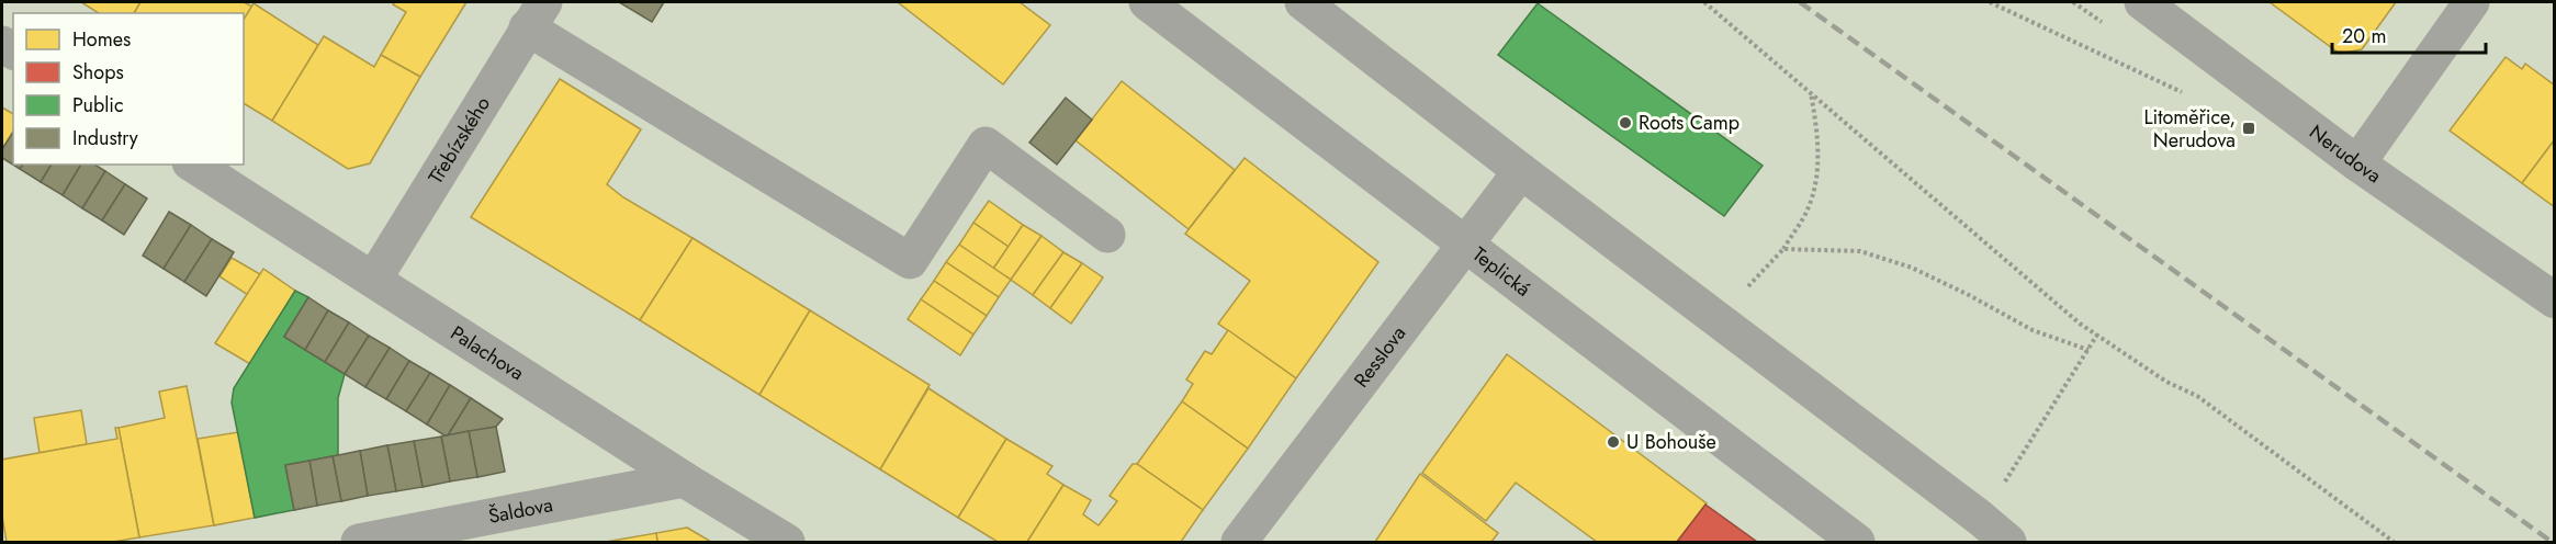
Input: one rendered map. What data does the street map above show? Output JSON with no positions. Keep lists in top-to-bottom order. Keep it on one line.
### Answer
{"streets":{"street":["Třebízského","Nerudova","Teplická","Palachova","Resslova","Šaldova"]},"crossings":[["Třebízského","Palachova"],["Teplická","Resslova"],["Palachova","Šaldova"]],"places":{"other":["Roots Camp","U Bohouše"],"transit":["Litoměřice, Nerudova"]},"legend":["Homes","Shops","Public","Industry"],"scale_bar":"20 m"}
